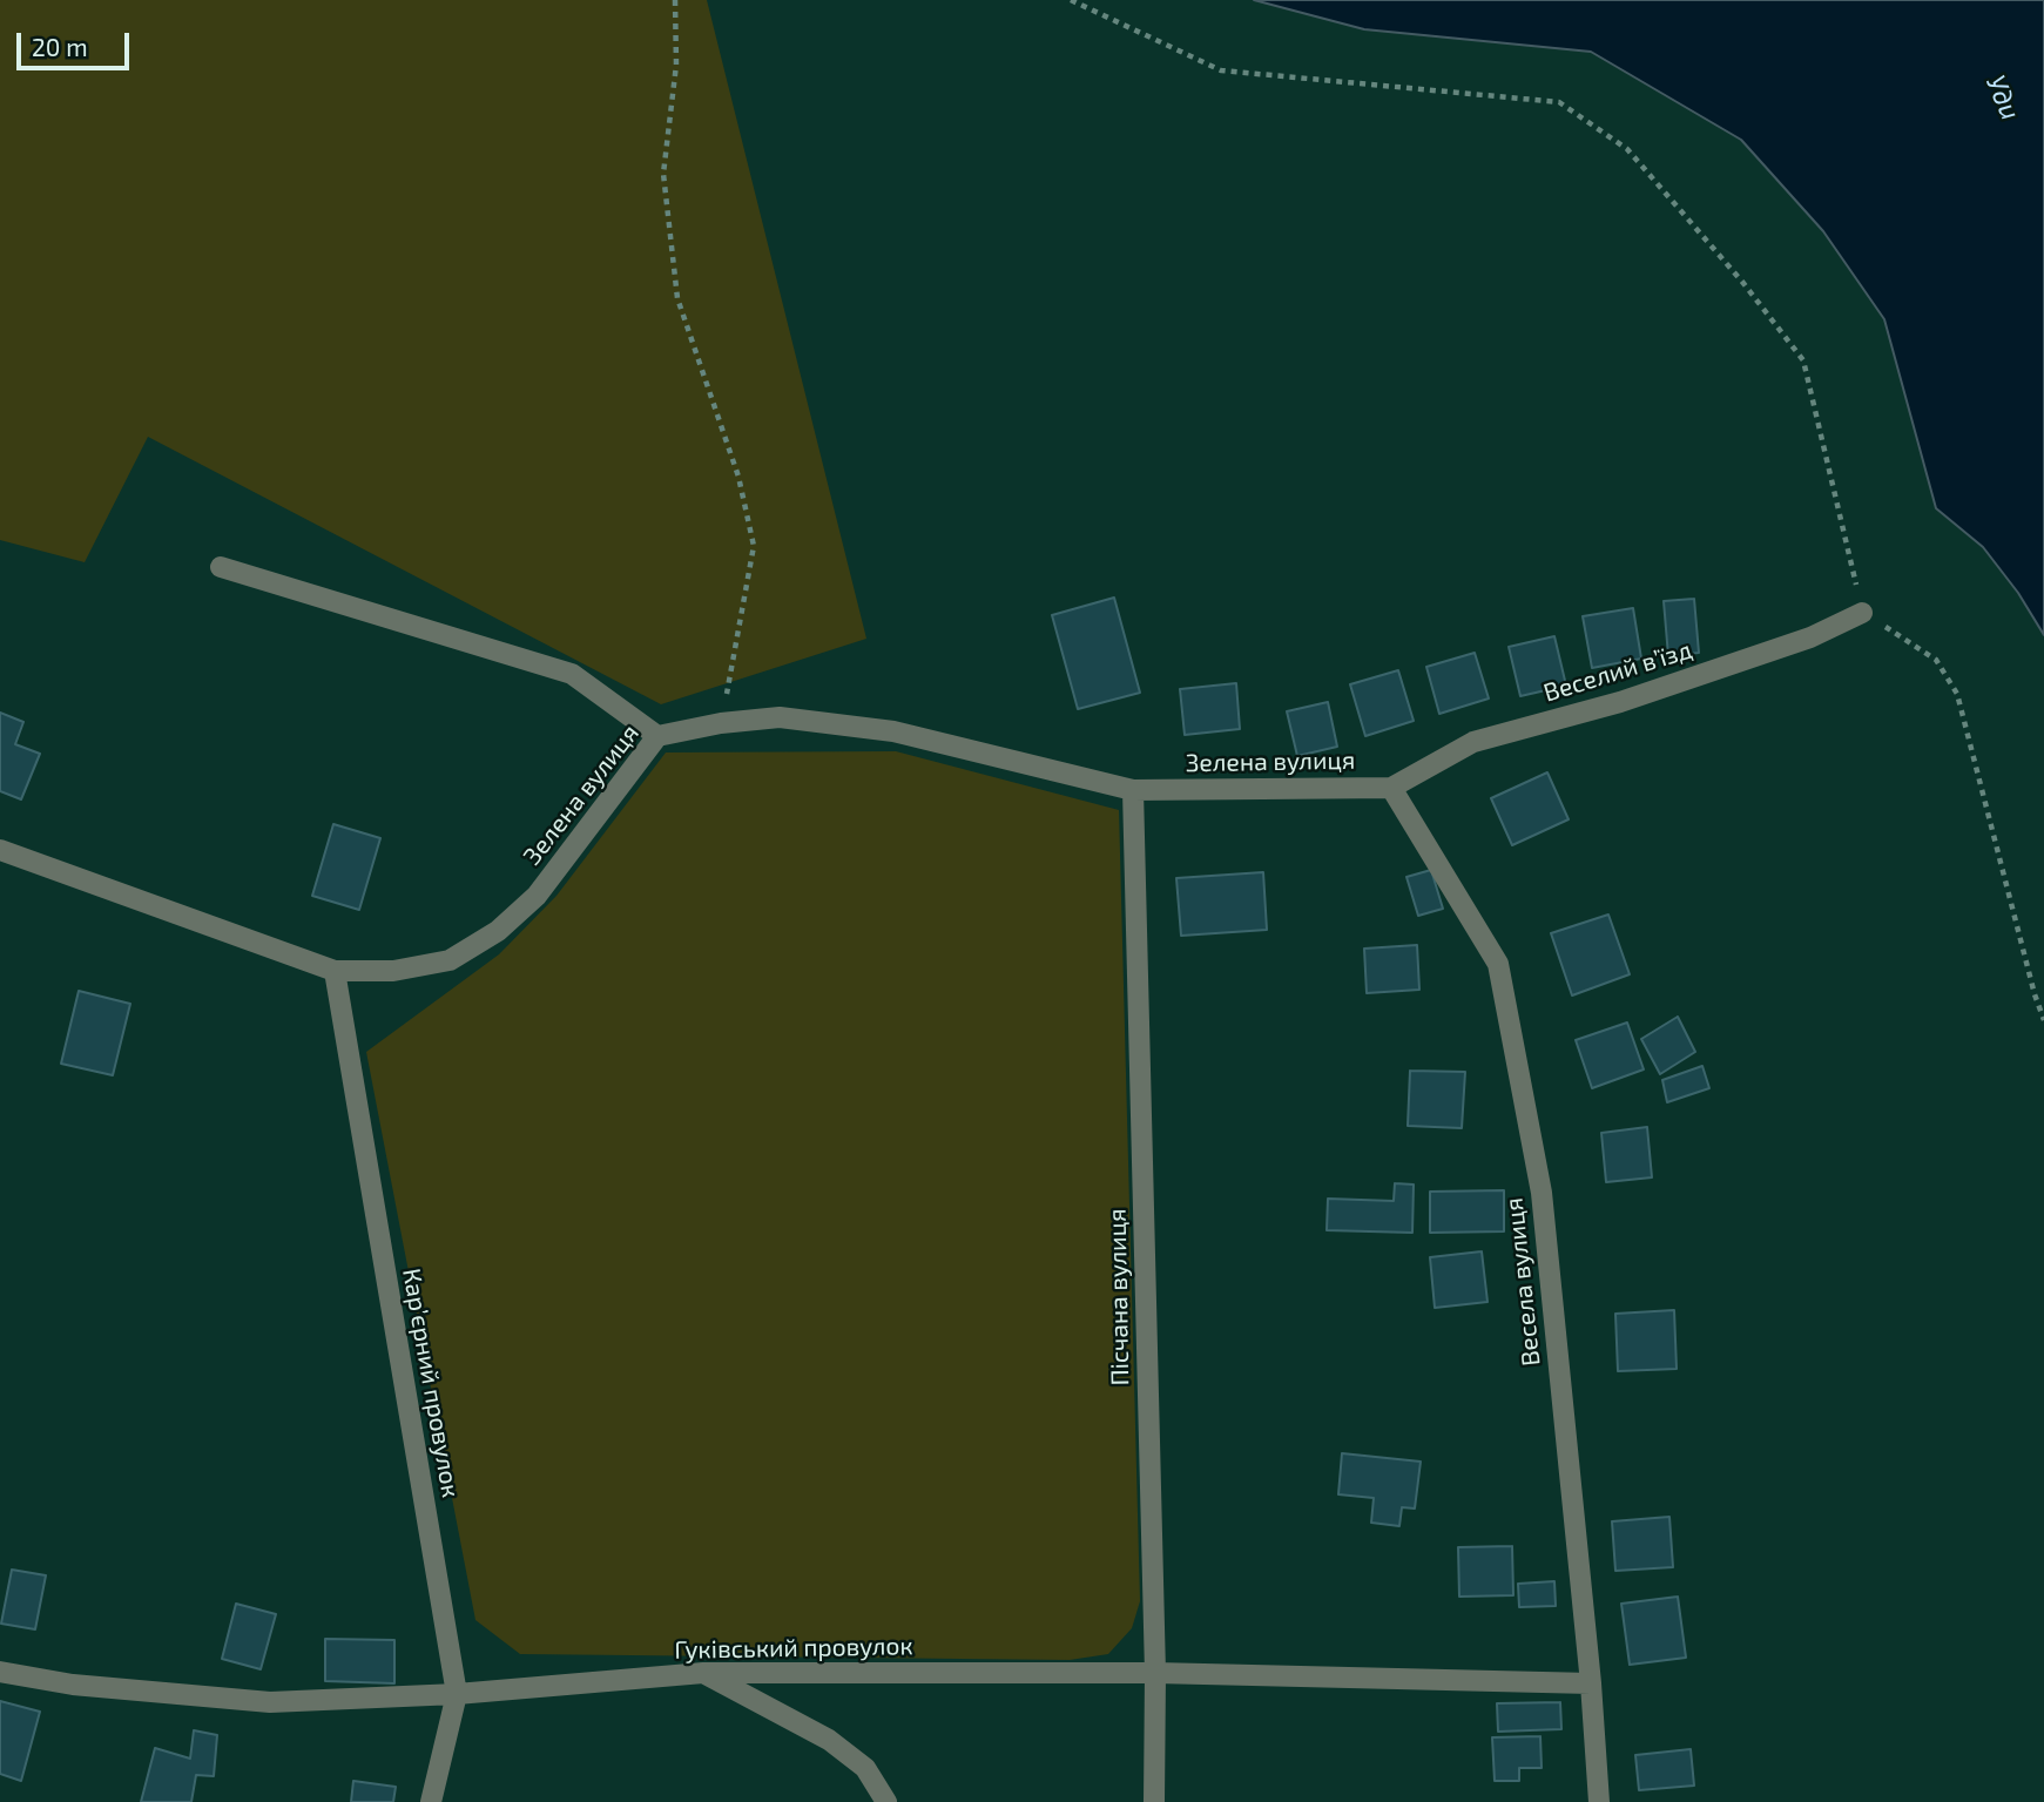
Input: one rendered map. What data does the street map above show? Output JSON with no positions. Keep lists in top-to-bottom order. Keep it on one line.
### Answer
{"streets":{"street":["Веселий в’їзд","Зелена вулиця","Весела вулиця","Пісчана вулиця","Кар’єрний провулок","Гуківський провулок"]},"crossings":[["Веселий в’їзд","Зелена вулиця"],["Веселий в’їзд","Весела вулиця"],["Зелена вулиця","Весела вулиця"],["Зелена вулиця","Пісчана вулиця"],["Зелена вулиця","Кар’єрний провулок"],["Весела вулиця","Гуківський провулок"],["Пісчана вулиця","Гуківський провулок"],["Кар’єрний провулок","Гуківський провулок"]],"water":["Уди"],"scale_bar":"20 m"}
